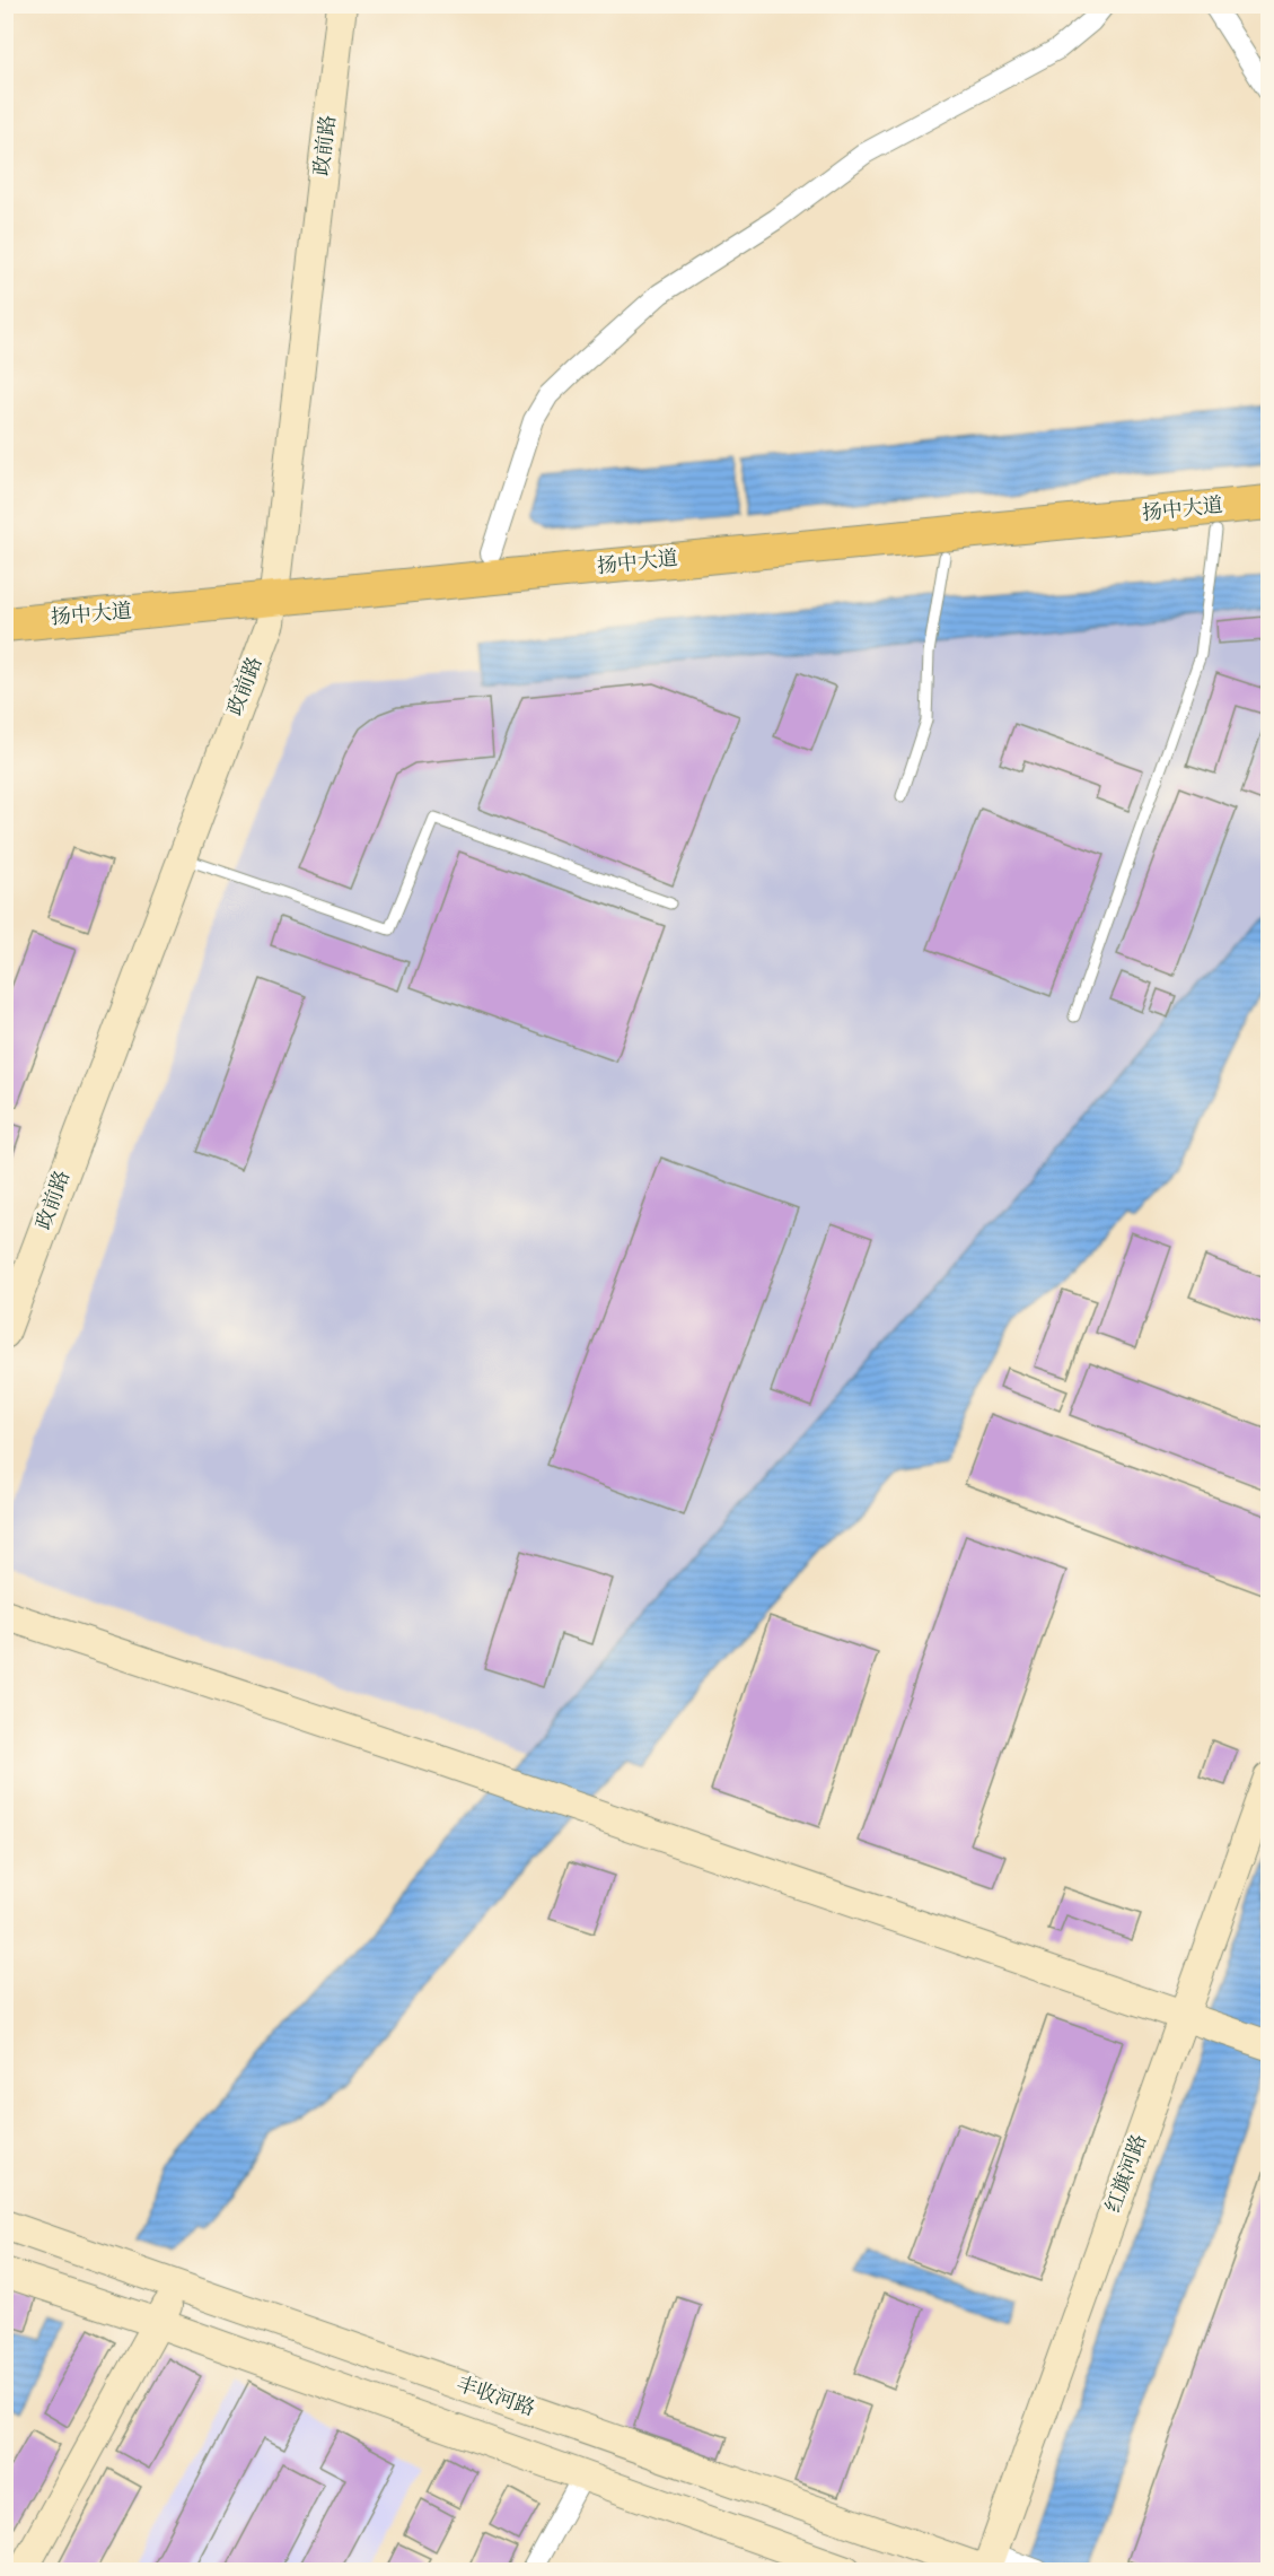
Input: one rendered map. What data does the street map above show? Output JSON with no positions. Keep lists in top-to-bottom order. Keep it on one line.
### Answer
{"streets":{"main road":["扬中大道"],"street":["政前路","红旗河路","丰收河路"]},"crossings":[["政前路","扬中大道"],["红旗河路","丰收河路"]]}
